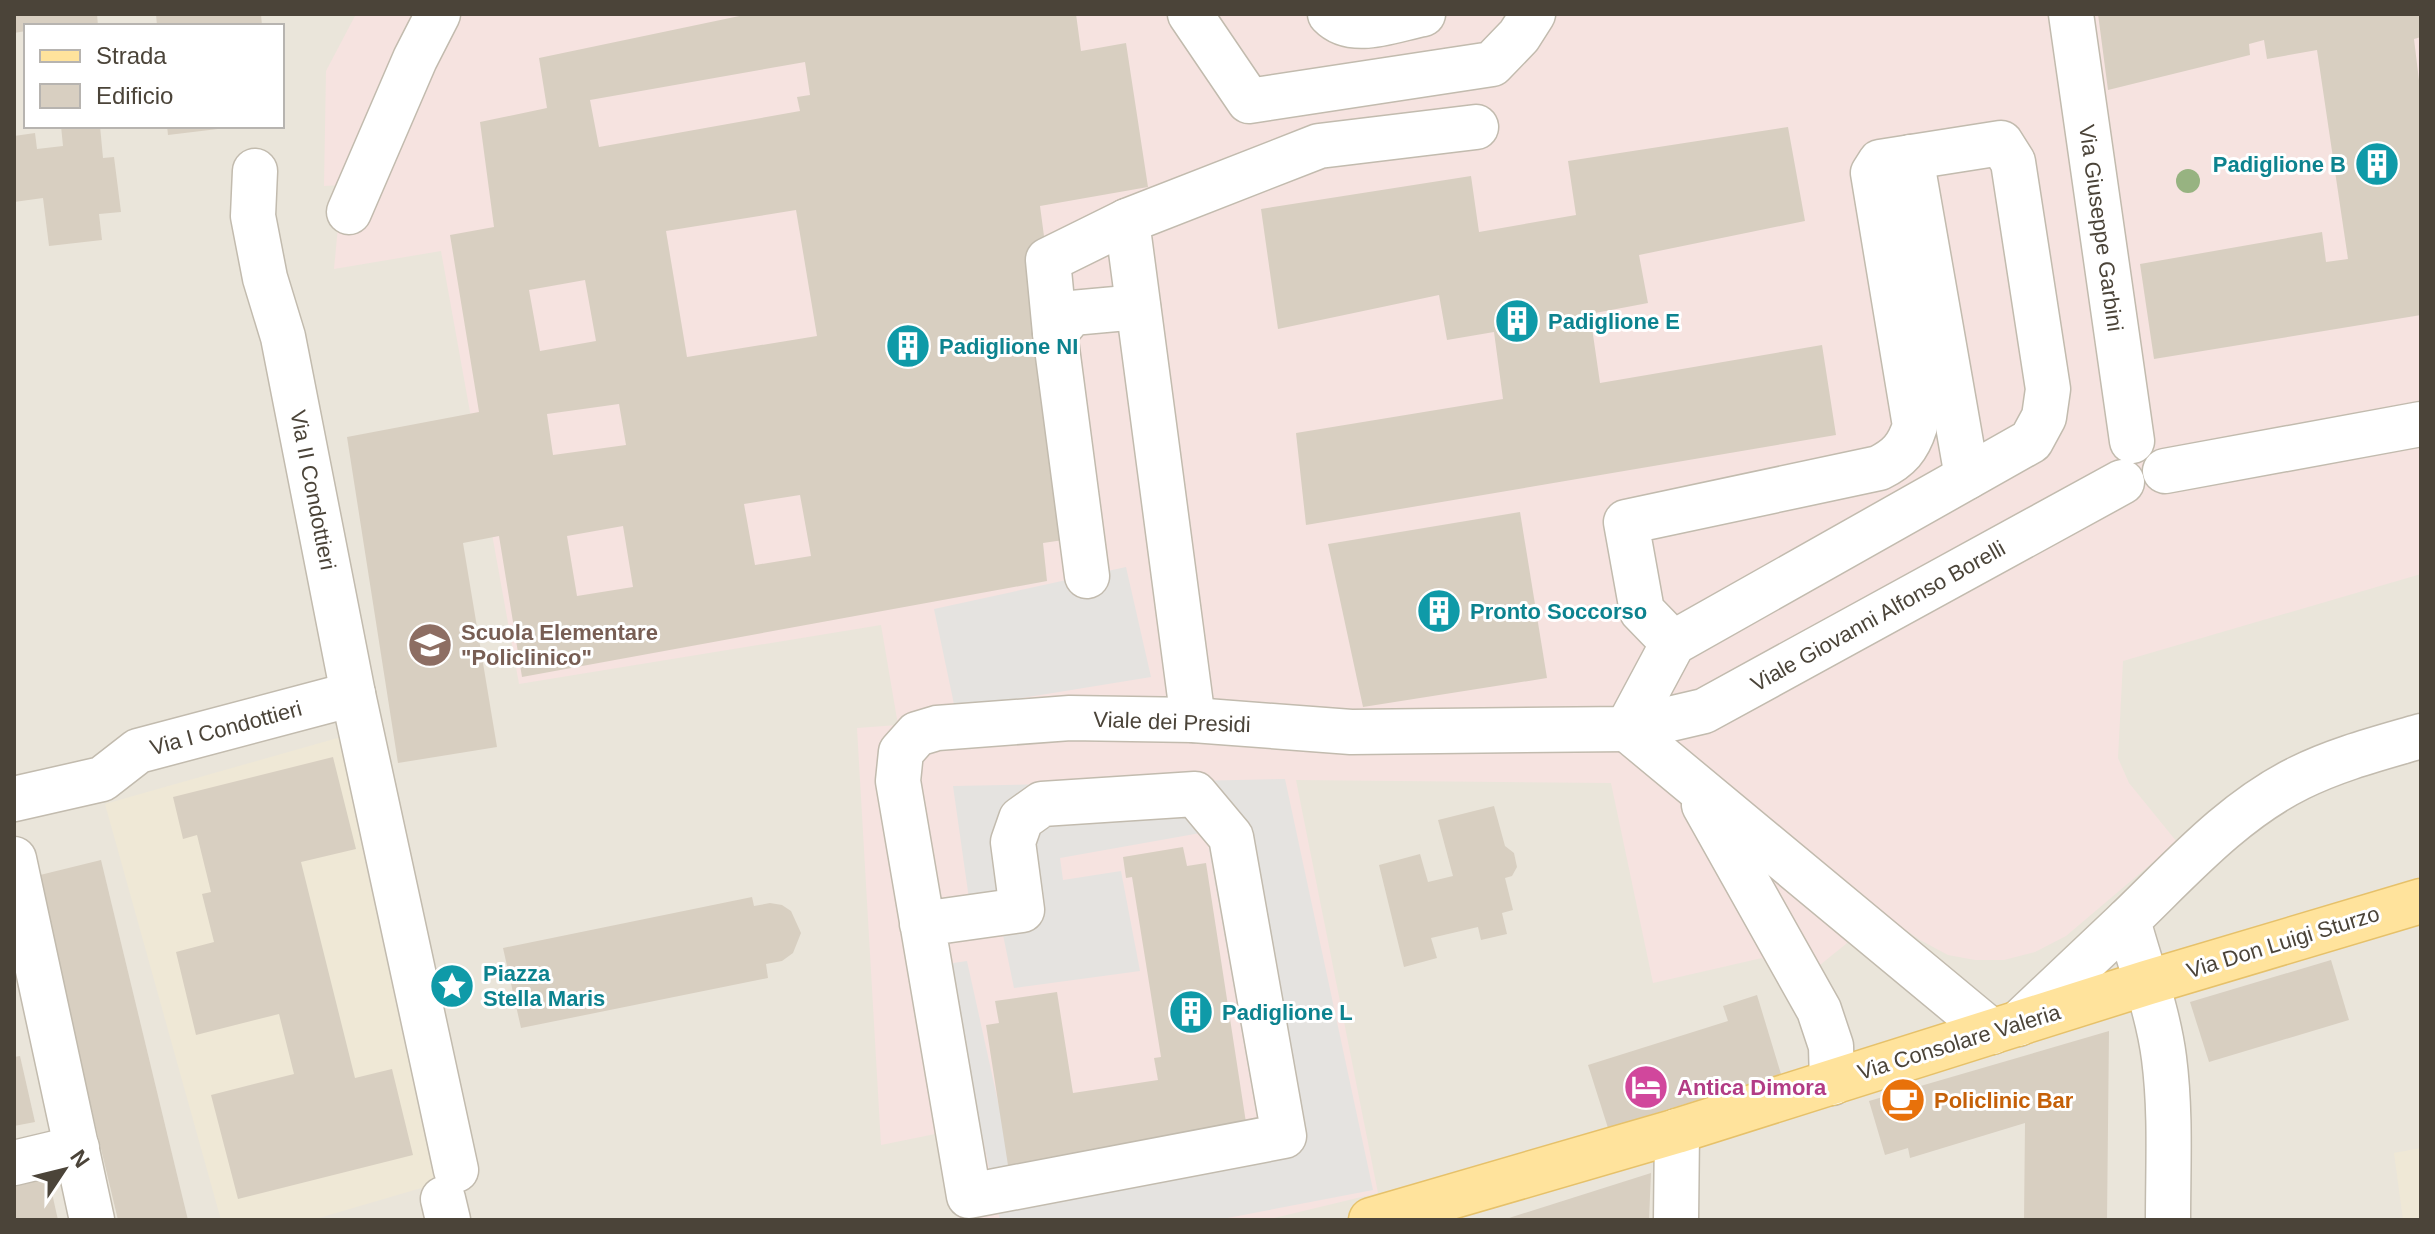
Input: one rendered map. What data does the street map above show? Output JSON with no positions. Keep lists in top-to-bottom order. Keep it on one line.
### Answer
{"streets":{"main road":["Via Don Luigi Sturzo","Via Consolare Valeria"],"street":["Via Giuseppe Garbini","Via II Condottieri","Viale Giovanni Alfonso Borelli","Viale dei Presidi","Via I Condottieri"]},"crossings":[["Via Giuseppe Garbini","Viale Giovanni Alfonso Borelli"],["Via II Condottieri","Via I Condottieri"],["Viale Giovanni Alfonso Borelli","Viale dei Presidi"],["Via Don Luigi Sturzo","Via Consolare Valeria"]],"places":{"building":["Padiglione B","Padiglione E","Padiglione NI","Pronto Soccorso","Padiglione L"],"school or university":["Scuola Elementare \"Policlinico\""],"place":["Piazza Stella Maris"],"hotel":["Antica Dimora"],"cafe":["Policlinic Bar"]},"legend":["Strada","Edificio"],"north":"top right"}
